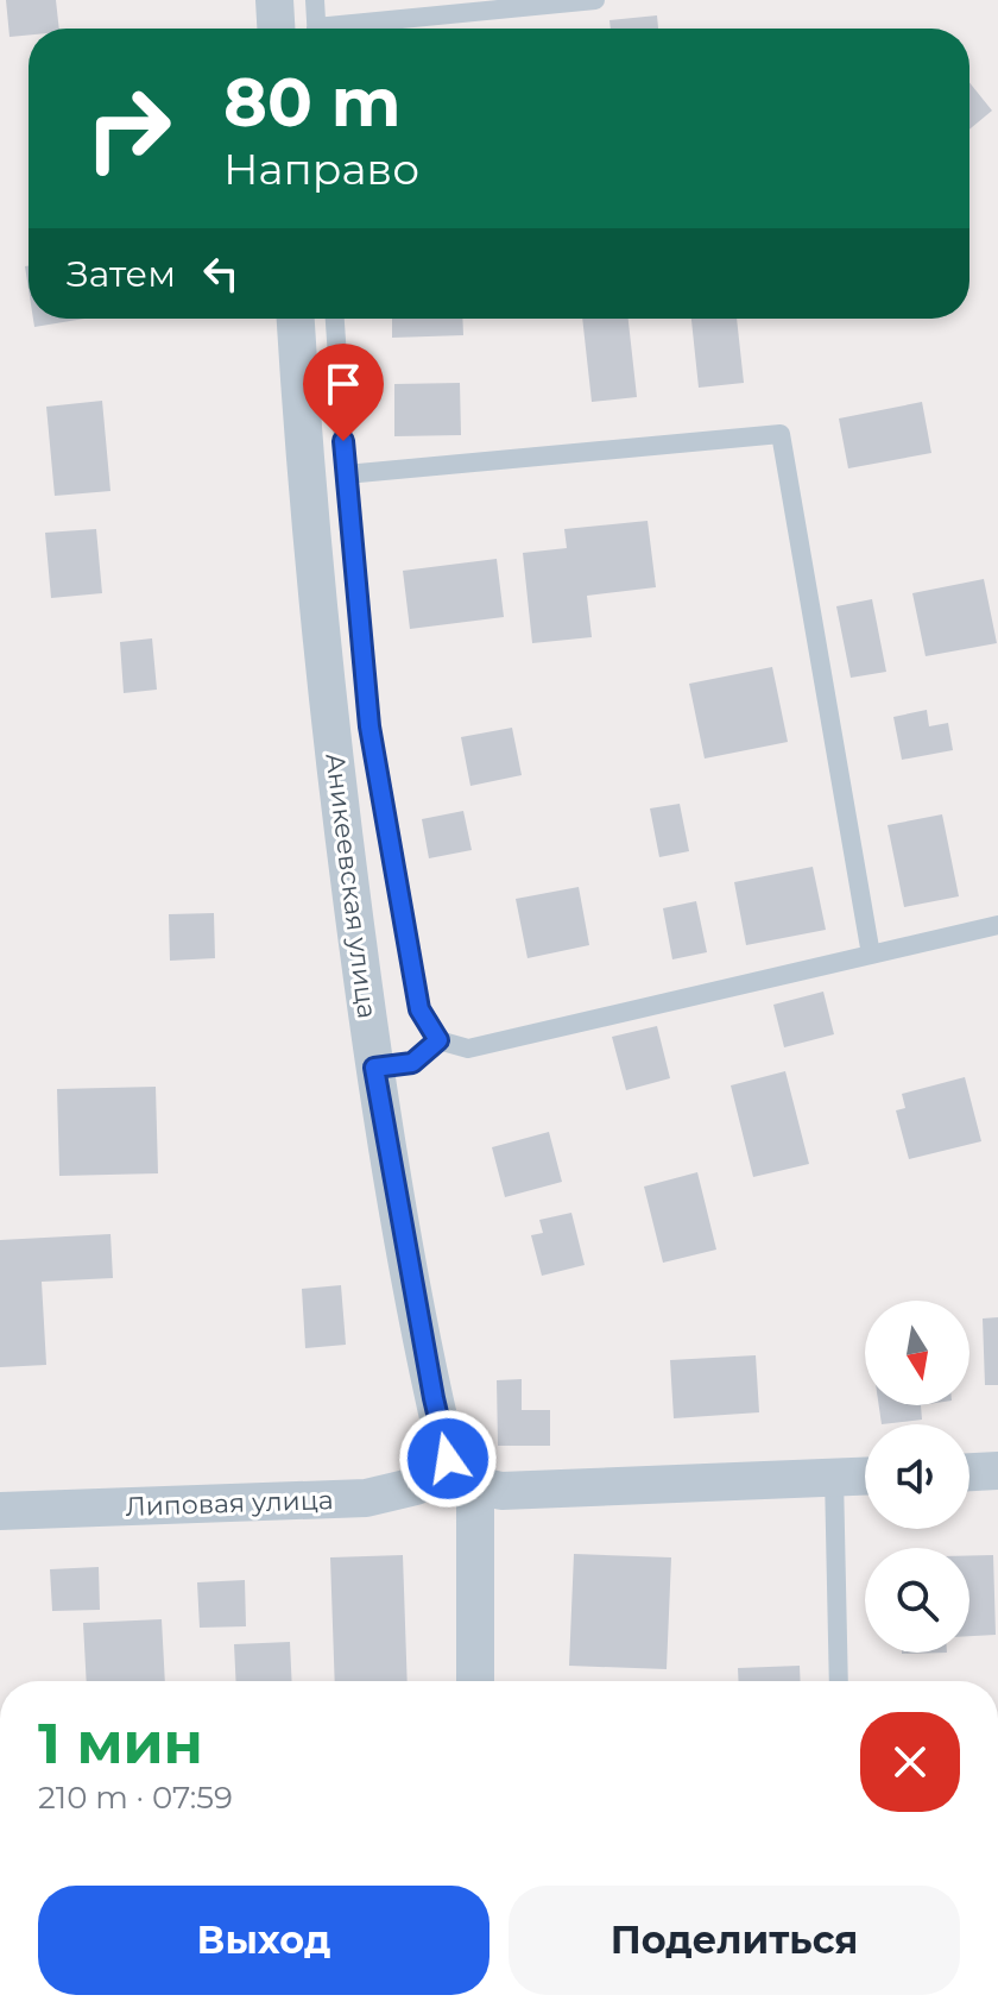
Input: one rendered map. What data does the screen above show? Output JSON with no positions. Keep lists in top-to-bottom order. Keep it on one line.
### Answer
{"streets":{"street":["Аникеевская улица","Липовая улица"]},"crossings":[["Аникеевская улица","Липовая улица"]],"north":"bottom","page":{"turn":["80 m","Направо"],"then":"Затем","heading":["1 мин","210 m · 07:59"],"buttons":["Выход","Поделиться"]}}
